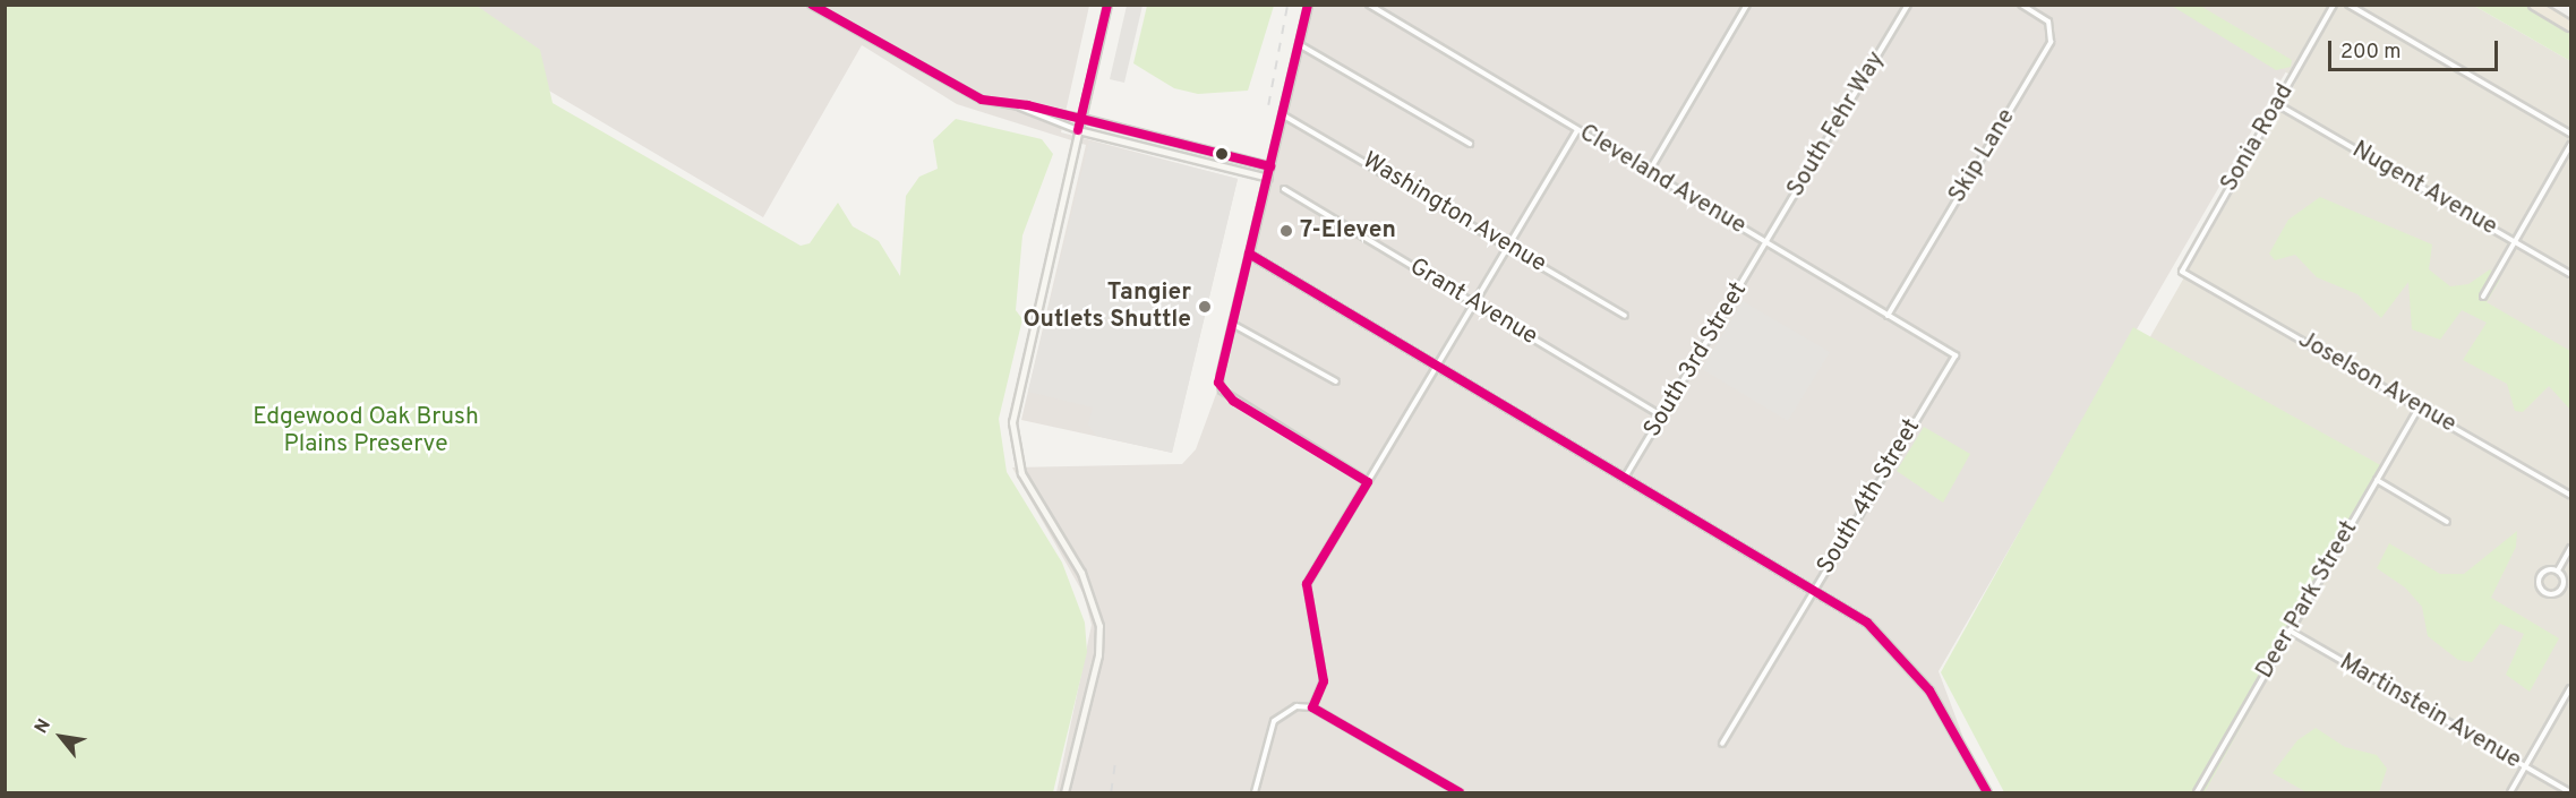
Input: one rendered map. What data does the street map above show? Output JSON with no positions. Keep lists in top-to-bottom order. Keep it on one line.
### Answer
{"streets":{"street":["South Fehr Way","Sonia Road","Skip Lane","Cleveland Avenue","Nugent Avenue","Washington Avenue","Grant Avenue","South 3rd Street","Joselson Avenue","South 4th Street","Deer Park Street","Martinstein Avenue"]},"crossings":[["South Fehr Way","Cleveland Avenue"],["South Fehr Way","South 3rd Street"],["Sonia Road","Nugent Avenue"],["Sonia Road","Joselson Avenue"],["Skip Lane","Cleveland Avenue"],["Cleveland Avenue","South 3rd Street"],["Cleveland Avenue","South 4th Street"],["Grant Avenue","South 3rd Street"],["Joselson Avenue","Deer Park Street"],["Deer Park Street","Martinstein Avenue"]],"parks":["Edgewood Oak Brush Plains Preserve"],"places":["7-Eleven","Tangier Outlets Shuttle"],"scale_bar":"200 m","north":"top left"}
